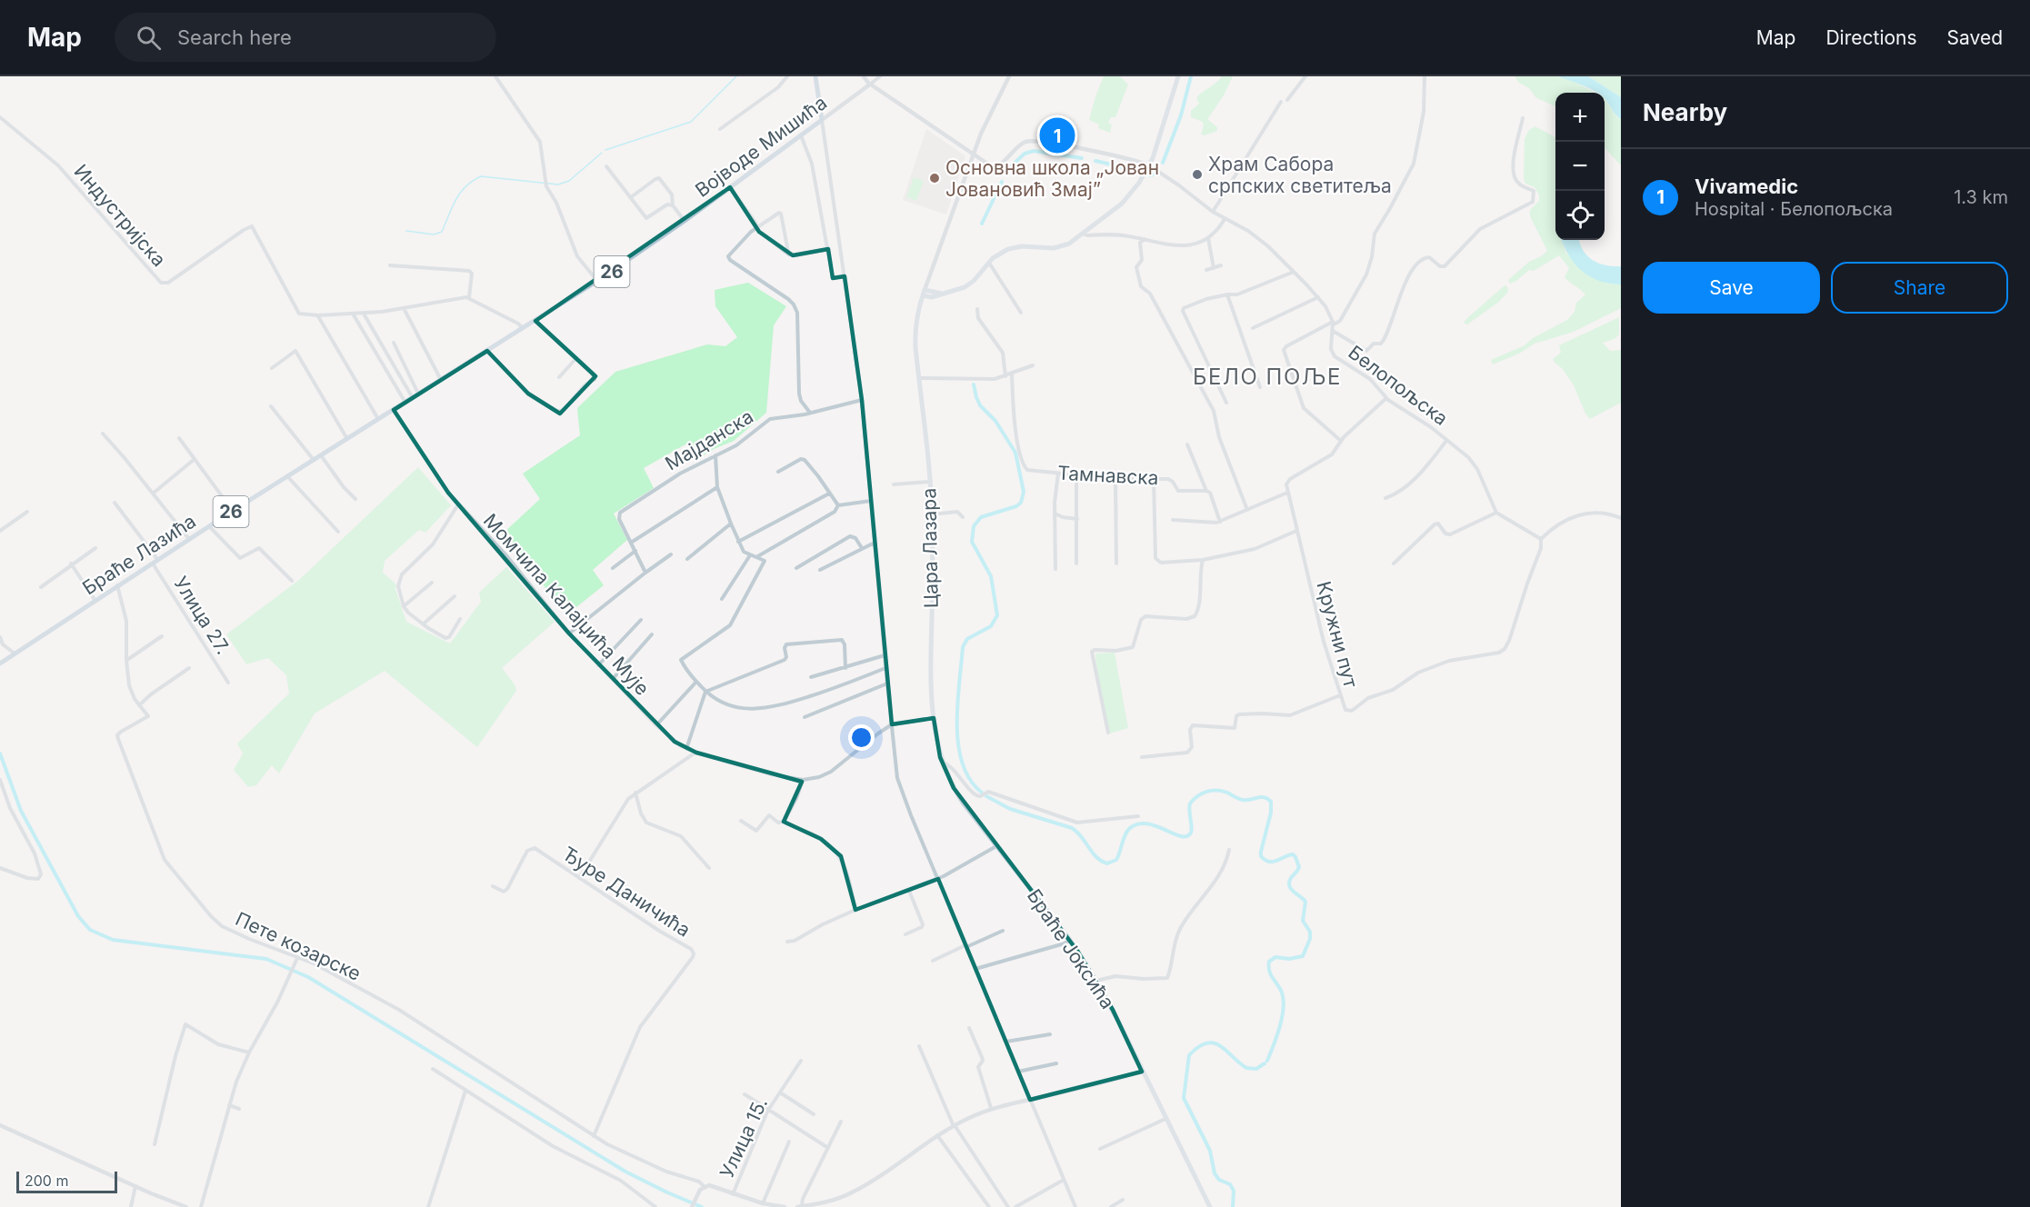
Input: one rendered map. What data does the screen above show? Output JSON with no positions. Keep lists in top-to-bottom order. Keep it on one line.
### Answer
{"streets":{"main road":["Војводе Мишића","26","Цара Лазара","Браће Лазића","Браће Јоксића"],"street":["Индустријска","Белопољска","Мајданска","Тамнавска","Момчила Калајџића Мује","Улица 27.","Кружни пут","Ђуре Даничића","Пете козарске","Улица 15."]},"crossings":[["Војводе Мишића","26"],["26","Браће Лазића"],["26","Момчила Калајџића Мује"],["Цара Лазара","Момчила Калајџића Мује"],["Цара Лазара","Браће Јоксића"],["Браће Лазића","Улица 27."],["Браће Лазића","Пете козарске"],["Ђуре Даничића","Пете козарске"]],"districts":["БЕЛО ПОЉЕ"],"places":["Храм Сабора српских светитеља","Основна школа „Јован Јовановић Змај”"],"scale_bar":"200 m","page":{"header":"Map","search":"Search here","nav":["Map","Directions","Saved"],"heading":"Nearby","map_buttons":["+","−"],"pins":"1","list":[{"mark":"1","name":"Vivamedic","note":"Hospital · Белопољска","value":"1.3 km"}],"buttons":["Save","Share"],"scale":"200 m"}}
